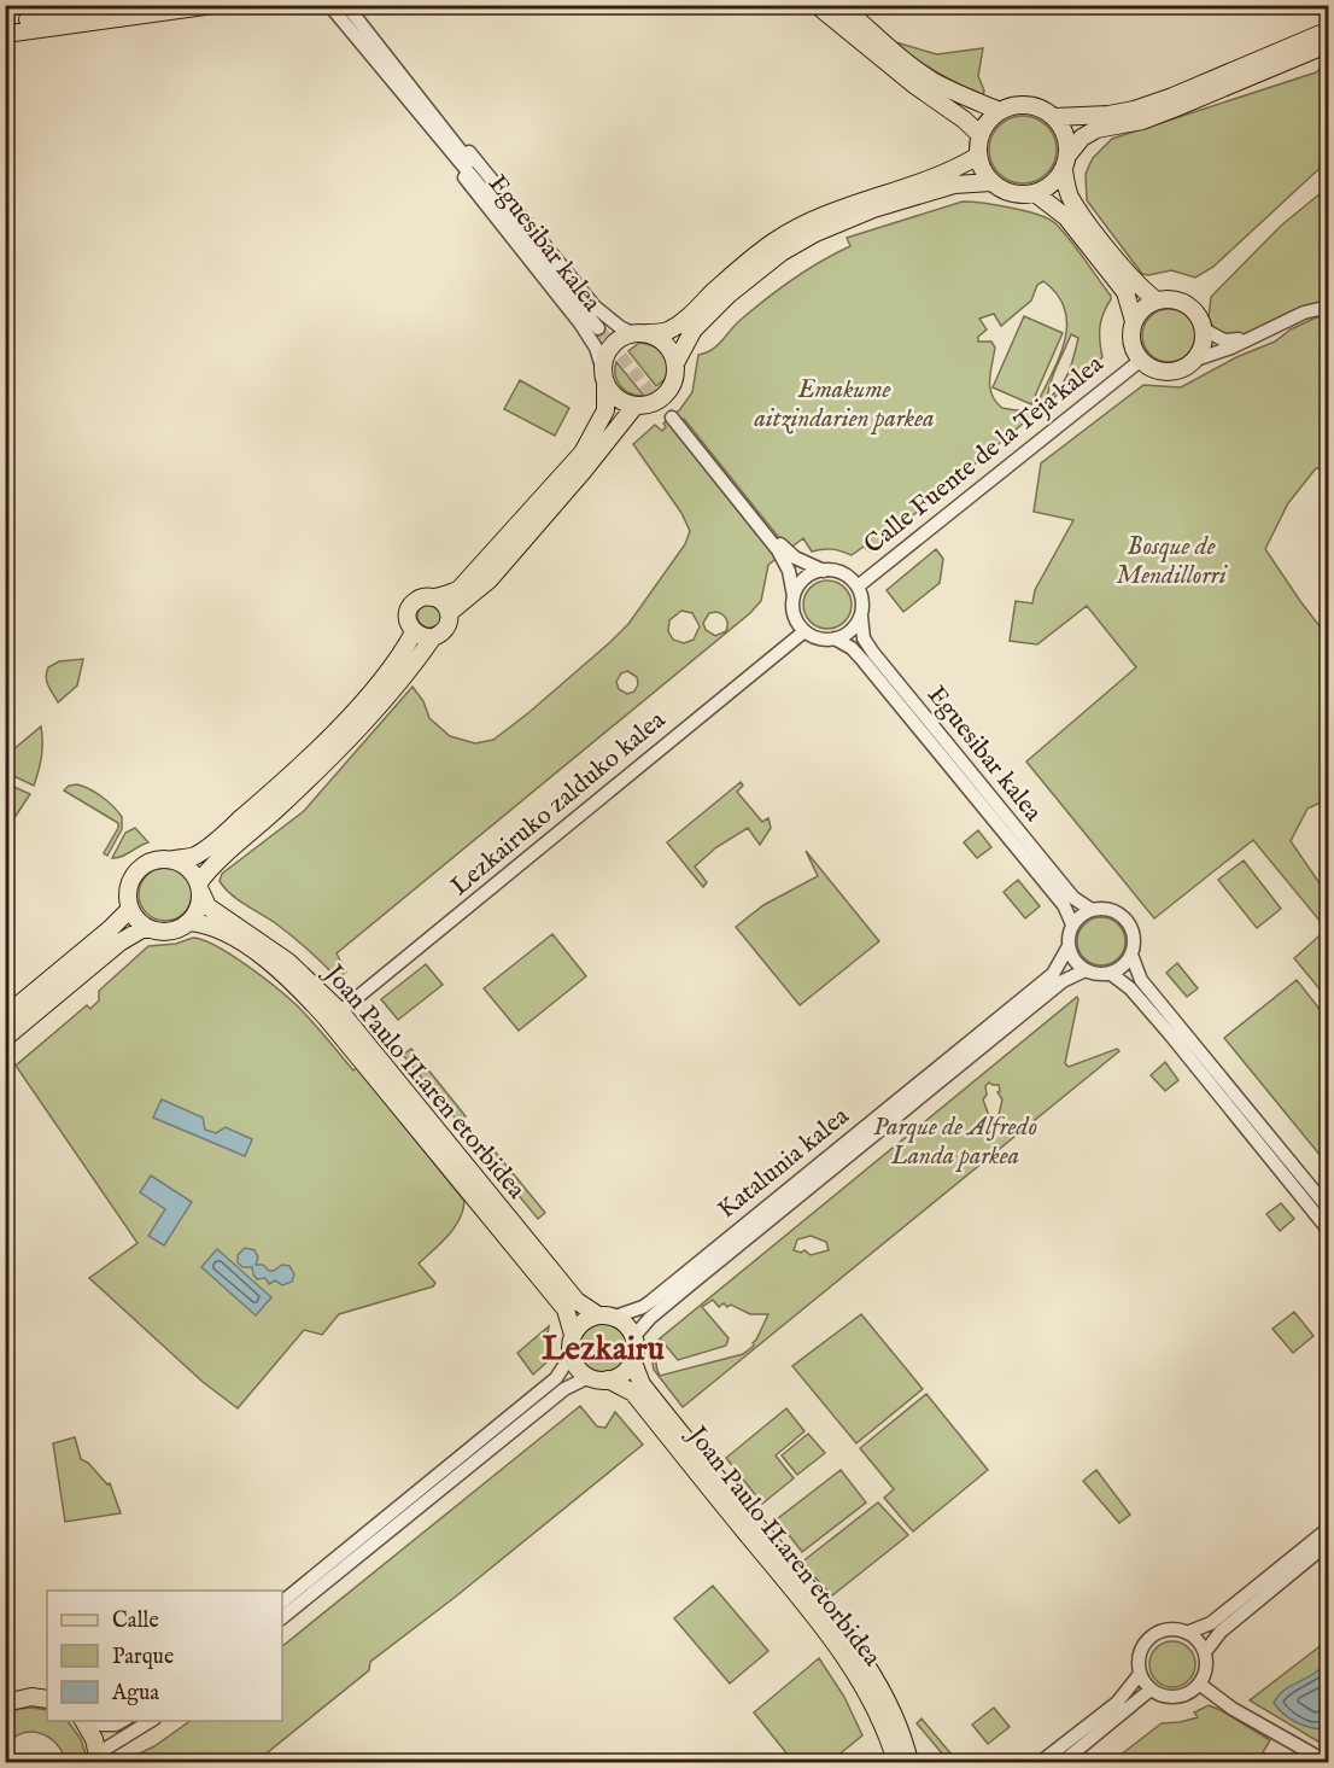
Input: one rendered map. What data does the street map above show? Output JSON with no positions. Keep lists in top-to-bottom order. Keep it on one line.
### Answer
{"streets":{"main road":["Joan Paulo II.aren etorbidea"],"street":["Eguesibar kalea","Calle Fuente de la Teja kalea","Lezkairuko zalduko kalea","Katalunia kalea"]},"crossings":[["Eguesibar kalea","Calle Fuente de la Teja kalea"],["Eguesibar kalea","Lezkairuko zalduko kalea"],["Eguesibar kalea","Katalunia kalea"],["Calle Fuente de la Teja kalea","Lezkairuko zalduko kalea"],["Lezkairuko zalduko kalea","Joan Paulo II.aren etorbidea"],["Joan Paulo II.aren etorbidea","Katalunia kalea"]],"districts":["Lezkairu"],"parks":["Emakume aitzindarien parkea","Bosque de Mendillorri","Parque de Alfredo Landa parkea"],"legend":["Calle","Parque","Agua"]}
